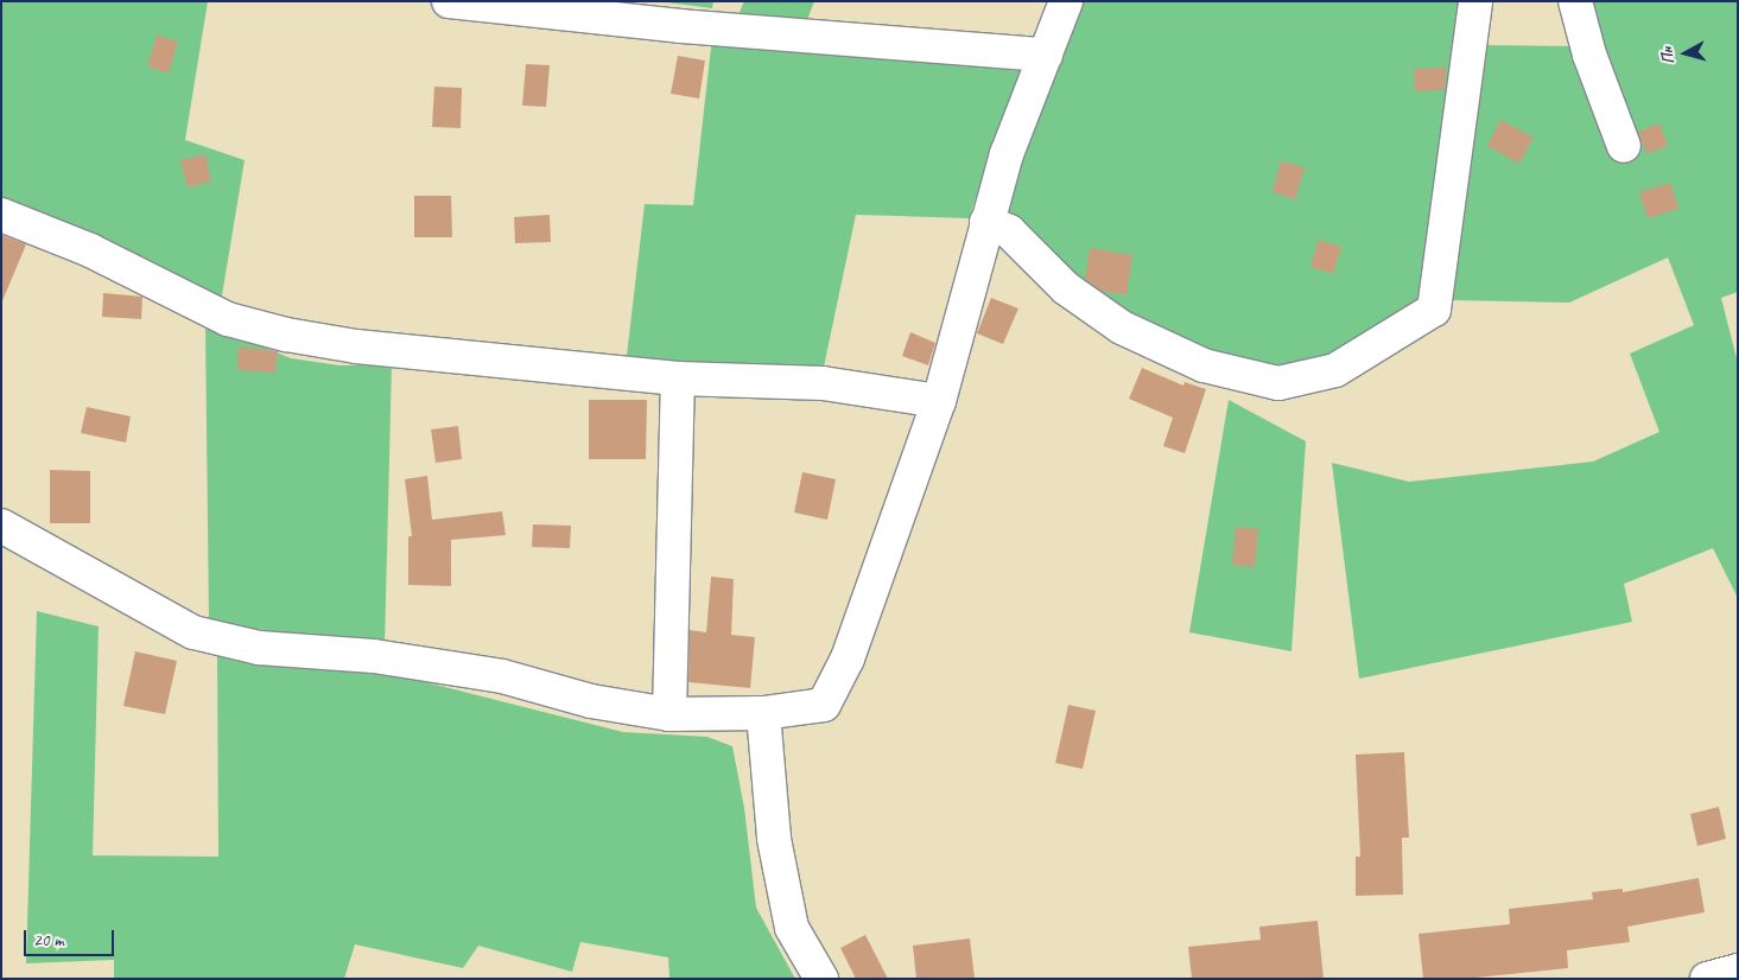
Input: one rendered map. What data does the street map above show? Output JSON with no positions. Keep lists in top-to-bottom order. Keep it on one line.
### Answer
{"scale_bar":"20 m","north":"left"}
